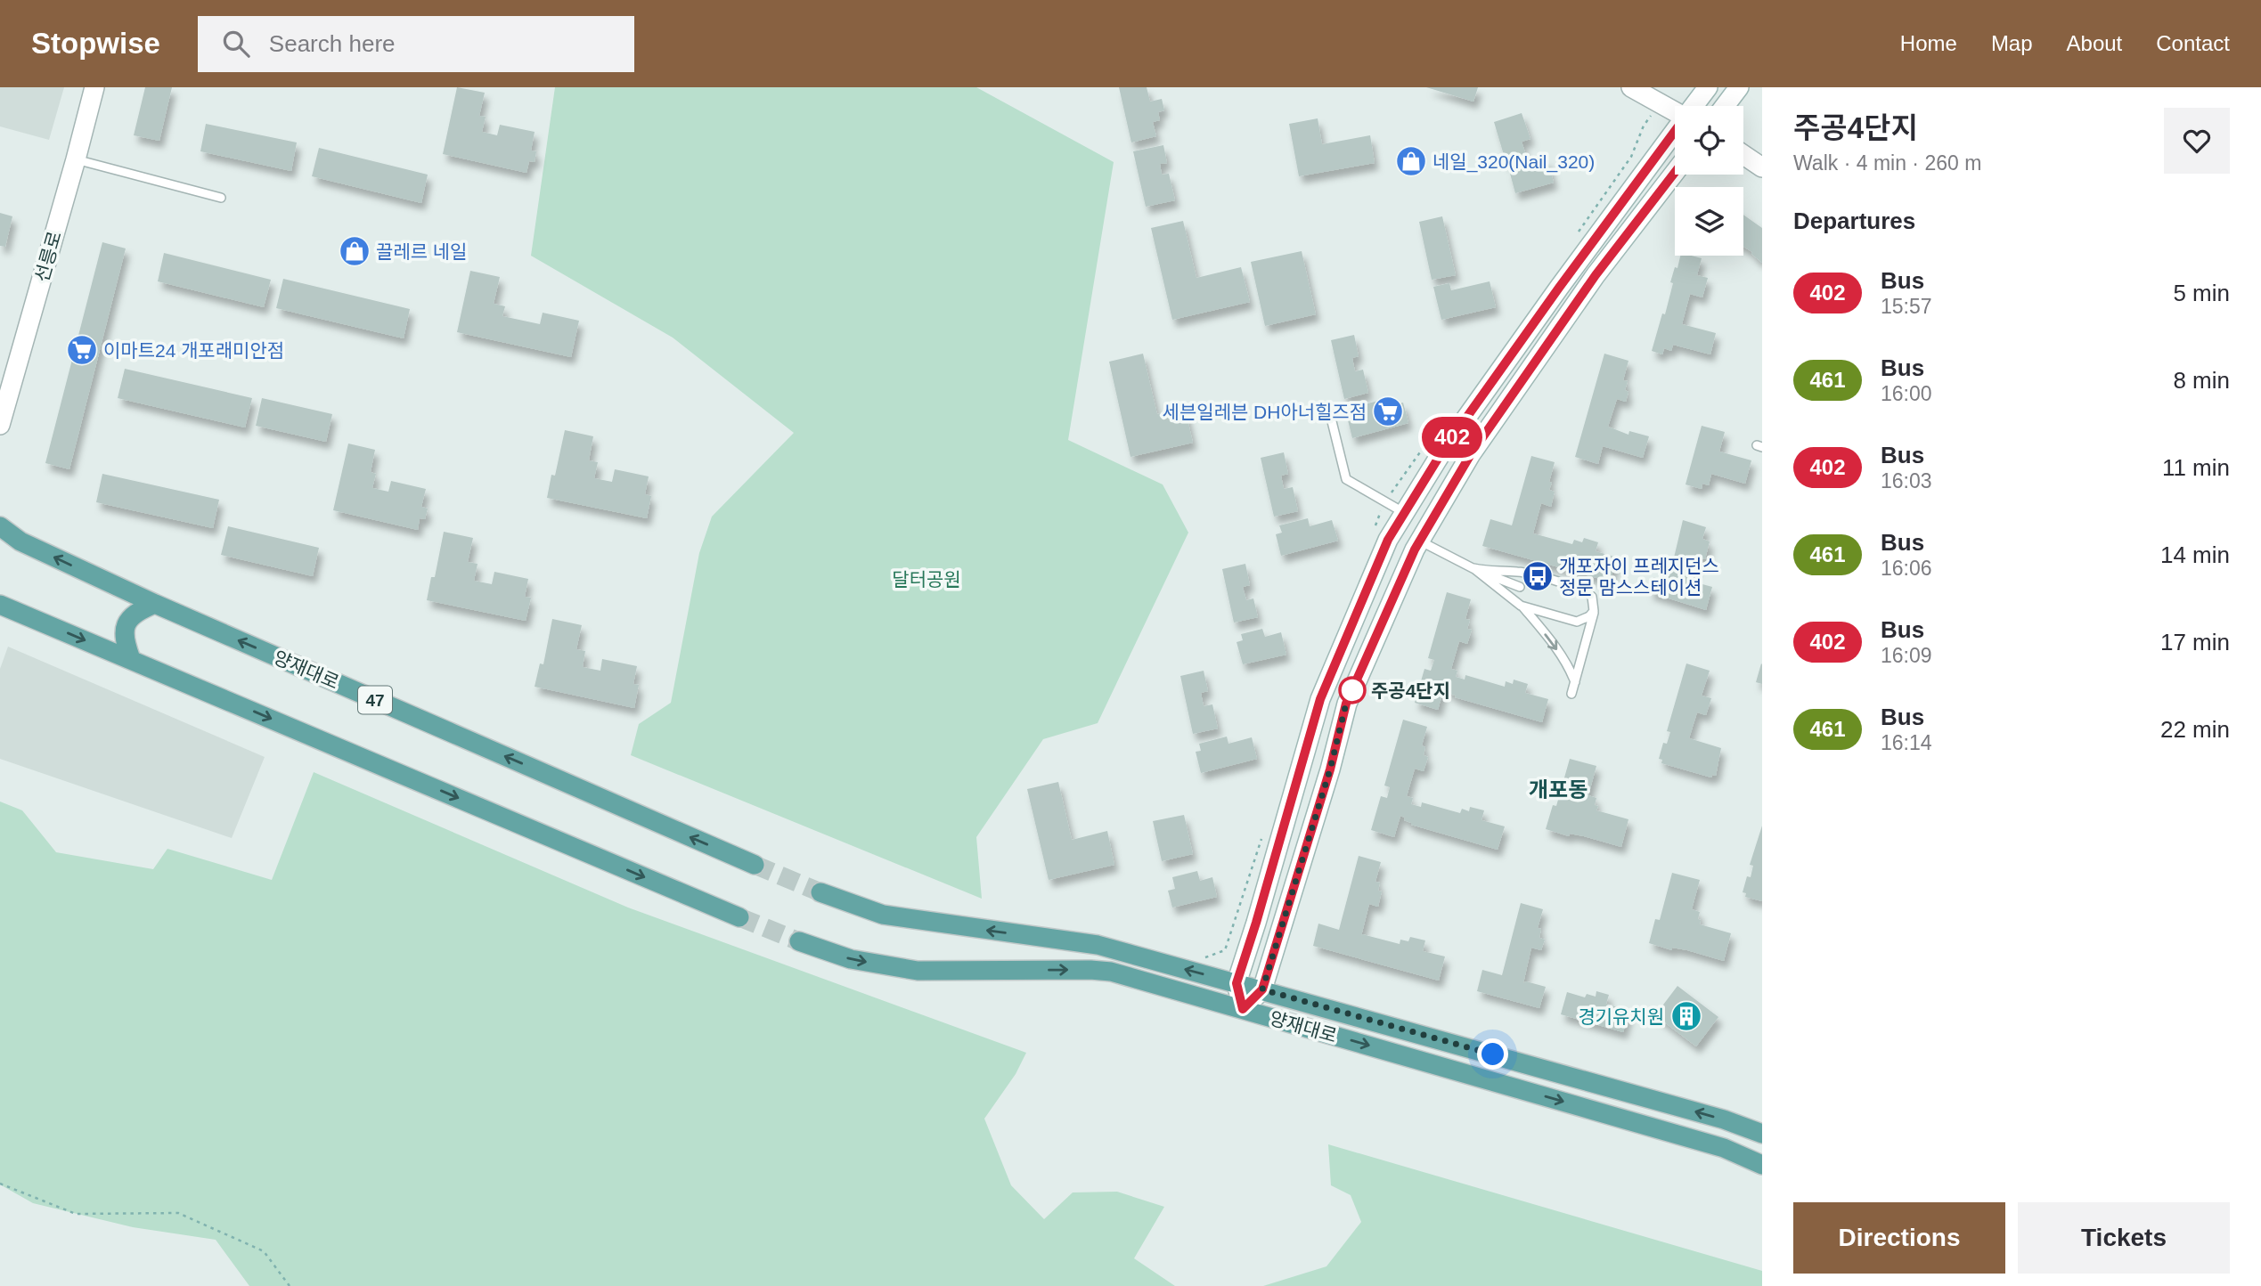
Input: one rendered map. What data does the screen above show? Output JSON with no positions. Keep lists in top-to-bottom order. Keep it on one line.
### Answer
{"streets":{"main road":["선릉로","양재대로","47"]},"districts":["개포동"],"parks":["달터공원"],"places":{"shop":["네일_320(Nail_320)","끌레르 네일"],"supermarket":["이마트24 개포래미안점","세븐일레븐 DH아너힐즈점"],"bus stop":["개포자이 프레지던스 정문 맘스스테이션"],"other":["주공4단지"],"building":["경기유치원"]},"lines":["bus line 402"],"page":{"header":"Stopwise","search":"Search here","nav":["Home","Map","About","Contact"],"on_map":"402","heading":[["주공4단지","Walk · 4 min · 260 m"],"Departures"],"list":[{"mark":"402","name":"Bus","note":"15:57","value":"5 min"},{"mark":"461","name":"Bus","note":"16:00","value":"8 min"},{"mark":"402","name":"Bus","note":"16:03","value":"11 min"},{"mark":"461","name":"Bus","note":"16:06","value":"14 min"},{"mark":"402","name":"Bus","note":"16:09","value":"17 min"},{"mark":"461","name":"Bus","note":"16:14","value":"22 min"}],"buttons":["Directions","Tickets"]}}
